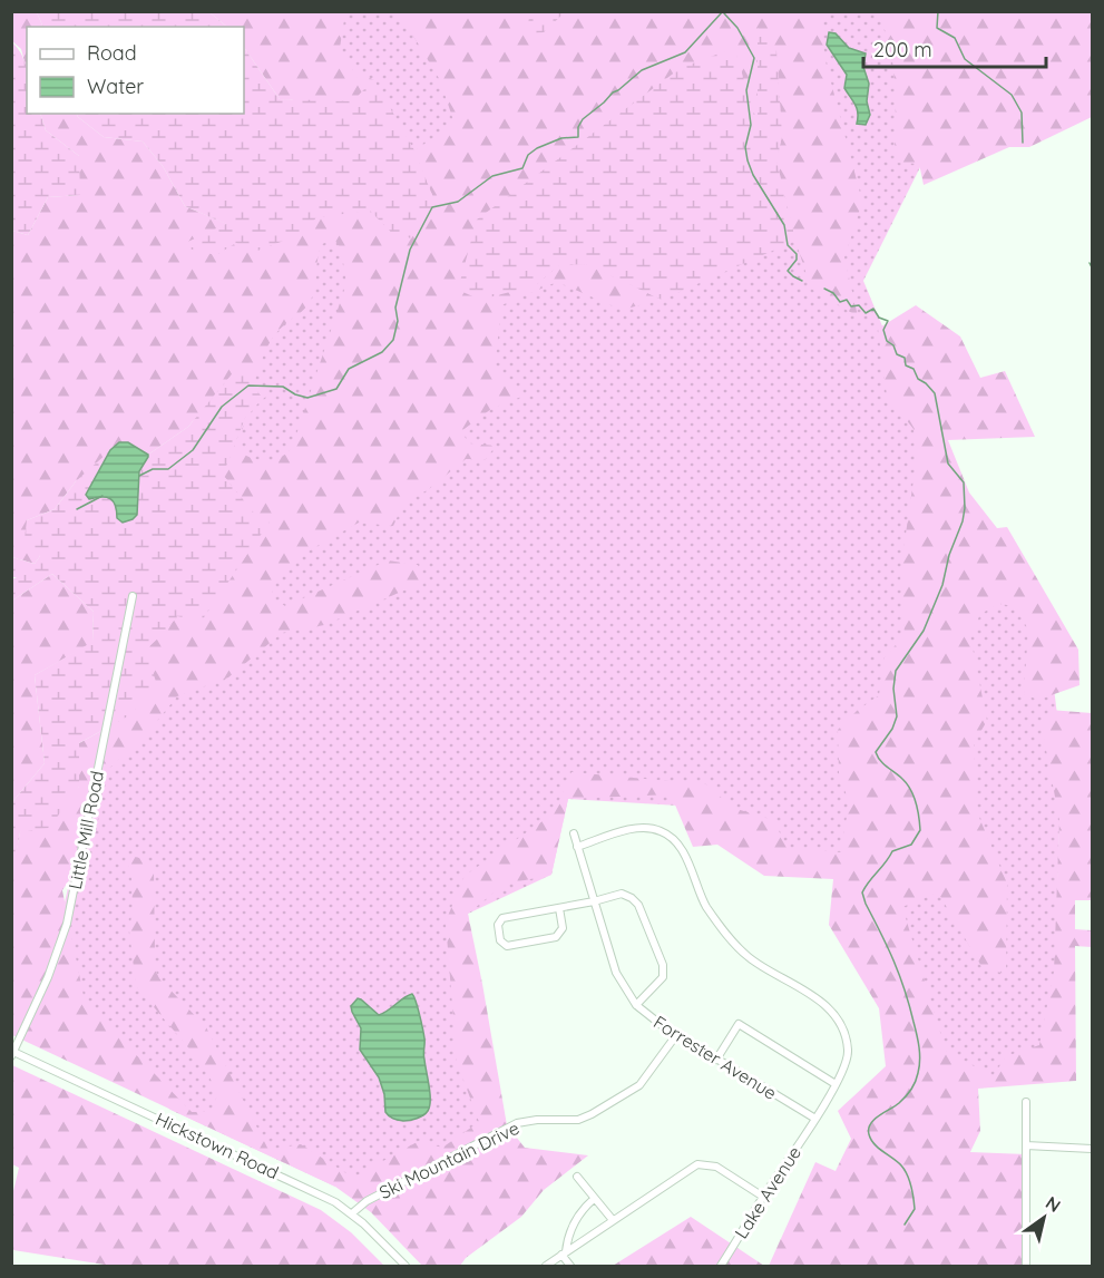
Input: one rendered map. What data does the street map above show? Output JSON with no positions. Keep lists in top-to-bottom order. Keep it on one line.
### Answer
{"streets":{"street":["Little Mill Road","Forrester Avenue","Hickstown Road","Ski Mountain Drive","Lake Avenue"]},"crossings":[["Little Mill Road","Hickstown Road"],["Forrester Avenue","Ski Mountain Drive"],["Forrester Avenue","Lake Avenue"],["Hickstown Road","Ski Mountain Drive"]],"legend":["Road","Water"],"scale_bar":"200 m","north":"top right"}
